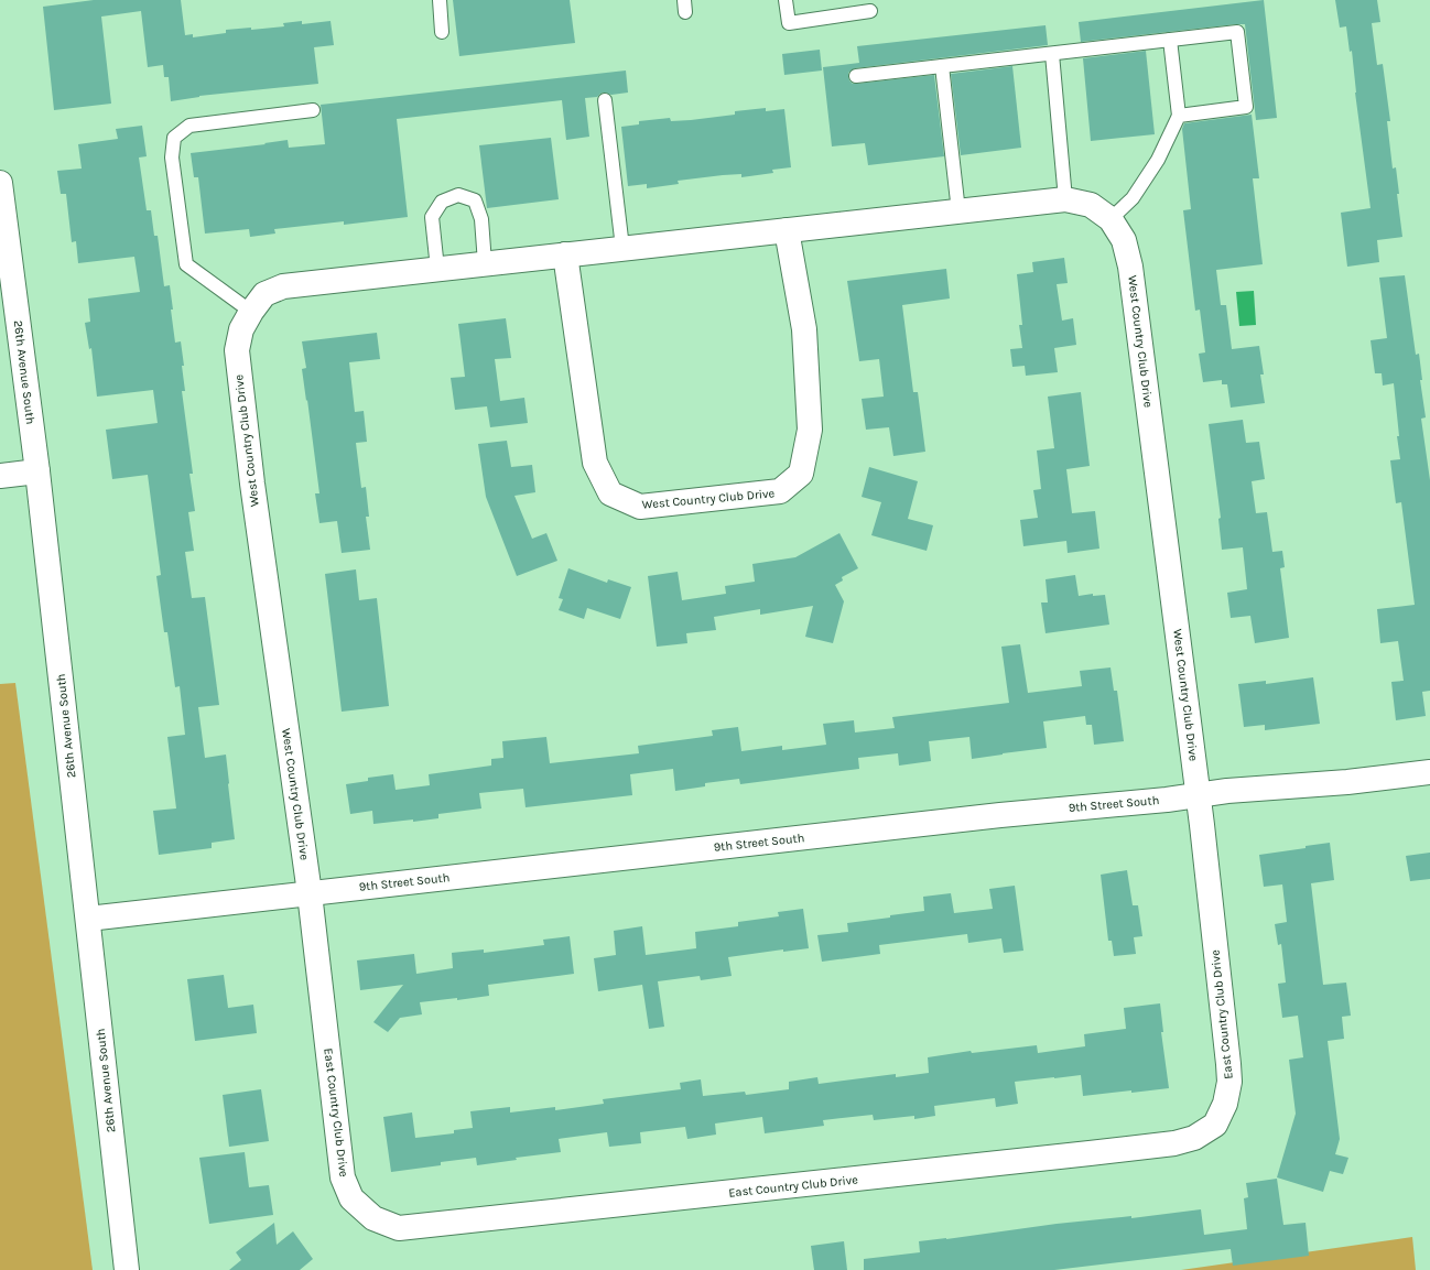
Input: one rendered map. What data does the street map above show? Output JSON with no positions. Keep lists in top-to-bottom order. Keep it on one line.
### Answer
{"streets":{"street":["West Country Club Drive","26th Avenue South","9th Street South","East Country Club Drive"]},"crossings":[["West Country Club Drive","9th Street South"],["West Country Club Drive","East Country Club Drive"],["26th Avenue South","9th Street South"],["9th Street South","East Country Club Drive"]]}
